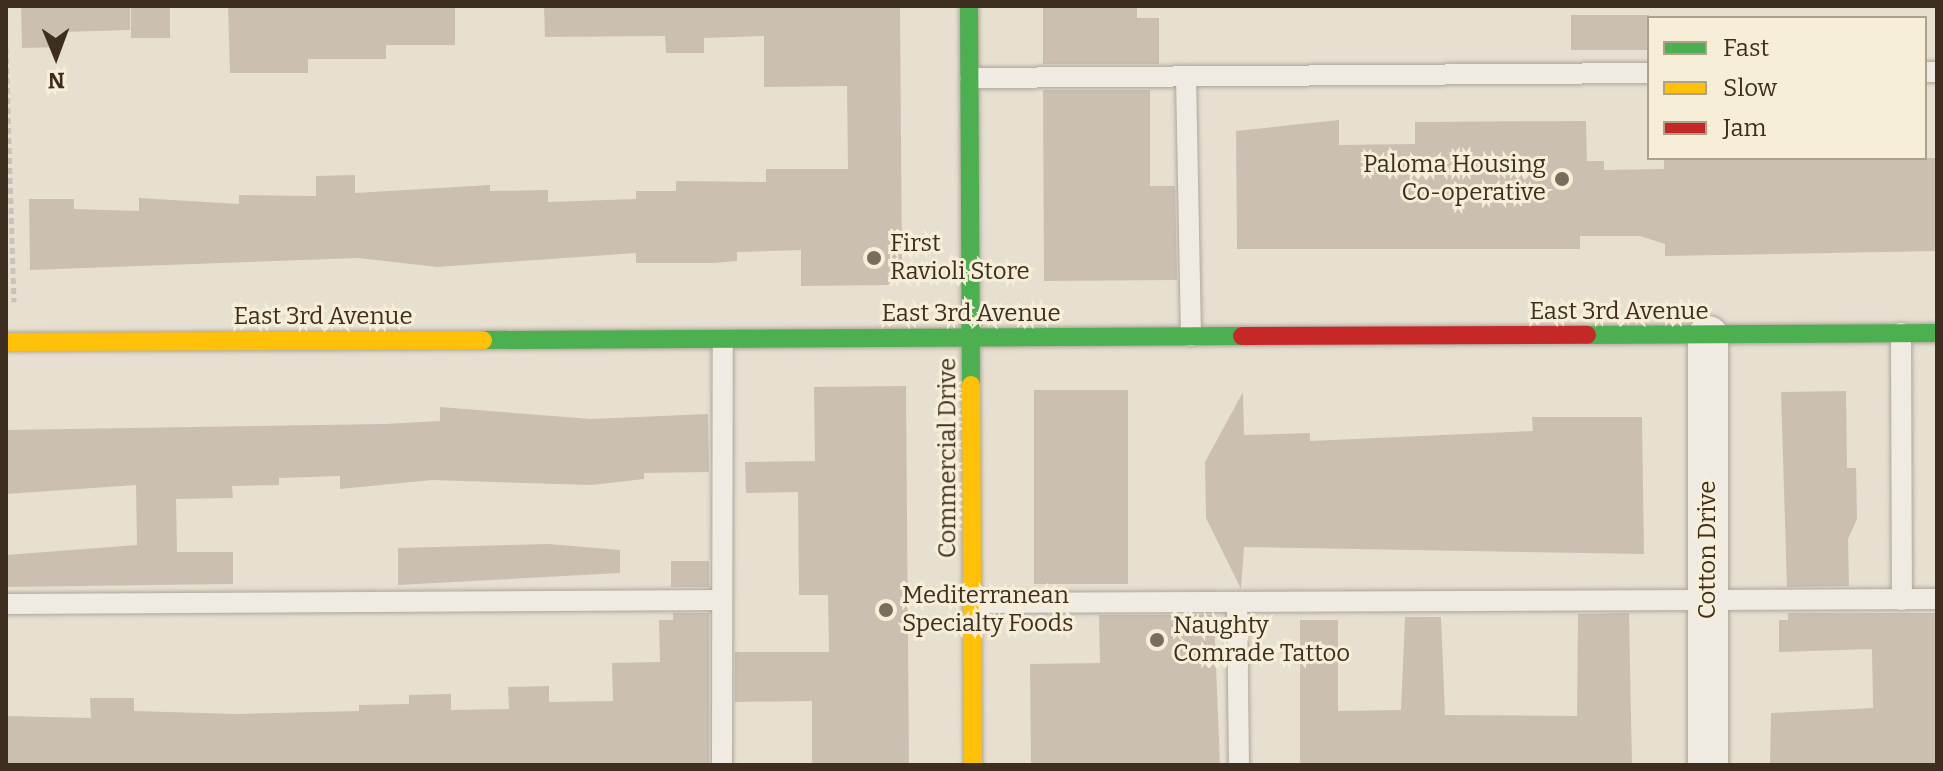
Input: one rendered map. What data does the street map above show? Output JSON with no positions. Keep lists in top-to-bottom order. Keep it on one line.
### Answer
{"streets":{"street":["East 3rd Avenue","Commercial Drive","Cotton Drive"]},"crossings":[["East 3rd Avenue","Commercial Drive"],["East 3rd Avenue","Cotton Drive"]],"places":["Paloma Housing Co-operative","First Ravioli Store","Mediterranean Specialty Foods","Naughty Comrade Tattoo"],"legend":["Fast","Slow","Jam"],"north":"bottom"}
